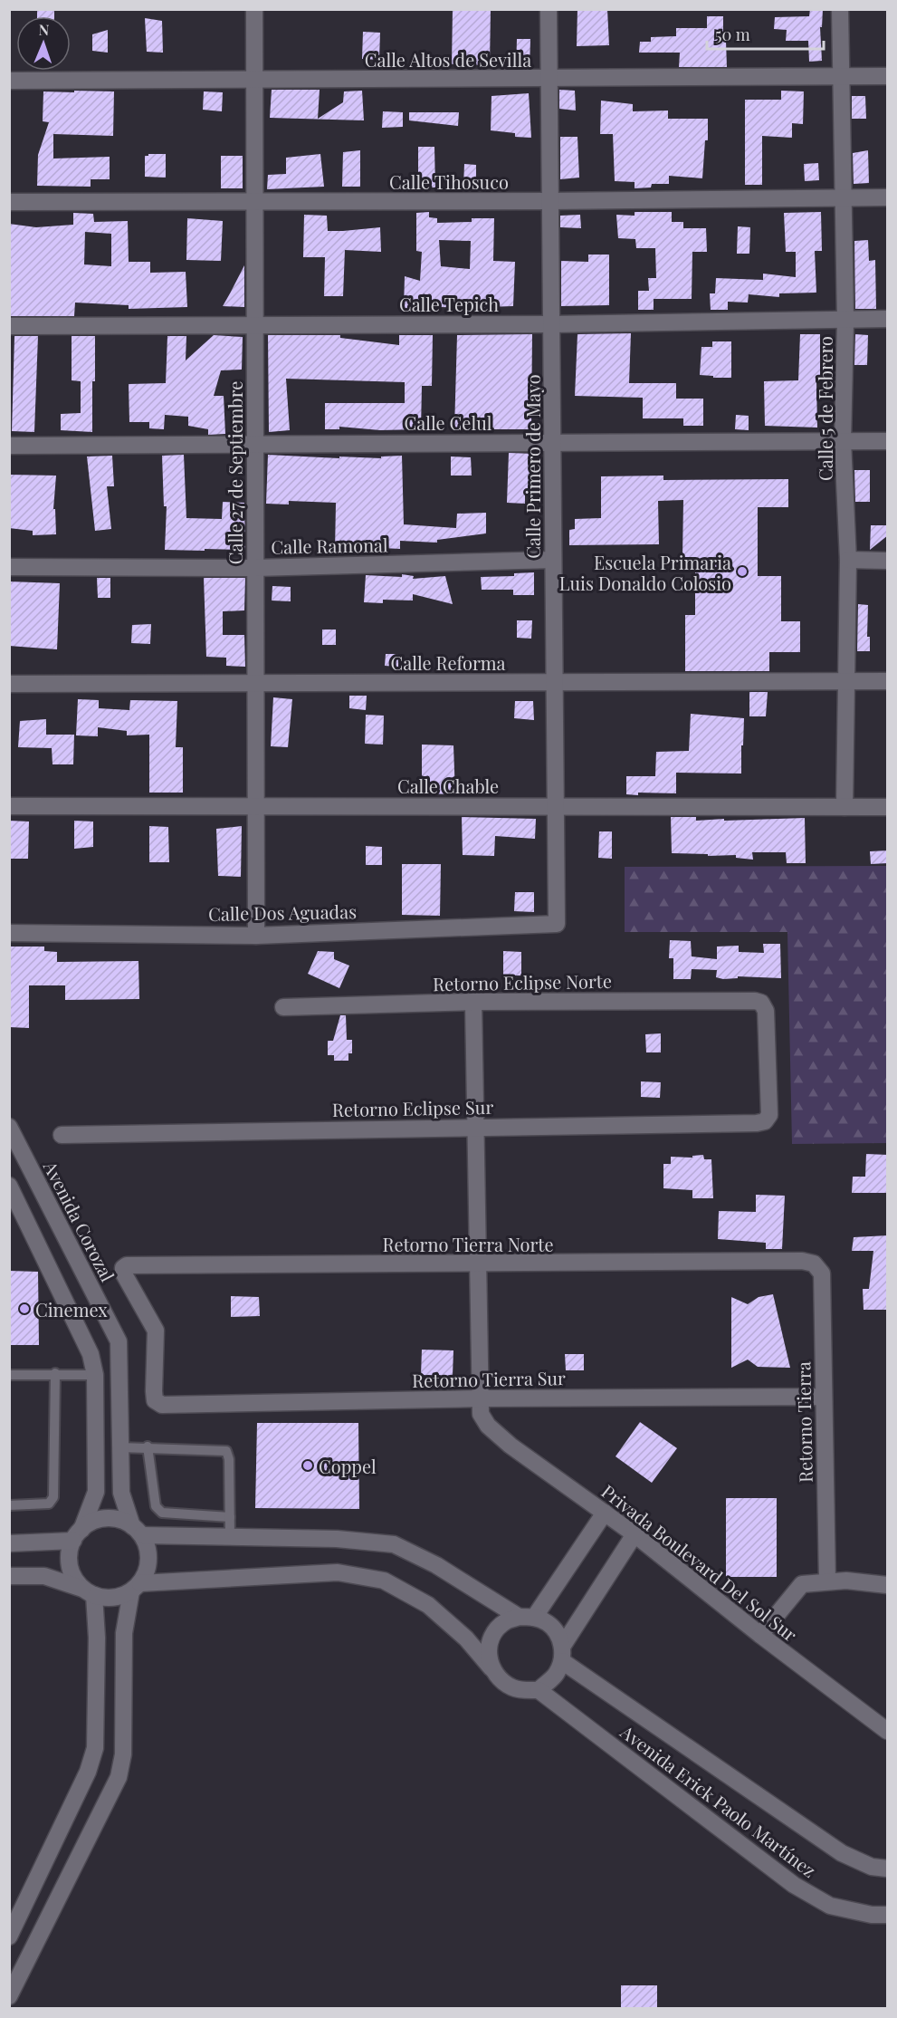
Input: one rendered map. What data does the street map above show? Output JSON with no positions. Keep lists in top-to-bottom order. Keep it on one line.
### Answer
{"streets":{"street":["Calle Altos de Sevilla","Calle Tihosuco","Calle Tepich","Calle 5 de Febrero","Calle Celul","Calle Primero de Mayo","Calle 27 de Septiembre","Calle Ramonal","Calle Reforma","Calle Chable","Calle Dos Aguadas","Retorno Eclipse Norte","Retorno Eclipse Sur","Avenida Corozal","Retorno Tierra Norte","Retorno Tierra Sur","Retorno Tierra","Privada Boulevard Del Sol Sur","Avenida Erick Paolo Martínez"]},"crossings":[["Calle Altos de Sevilla","Calle 5 de Febrero"],["Calle Altos de Sevilla","Calle Primero de Mayo"],["Calle Altos de Sevilla","Calle 27 de Septiembre"],["Calle Tihosuco","Calle 5 de Febrero"],["Calle Tihosuco","Calle Primero de Mayo"],["Calle Tihosuco","Calle 27 de Septiembre"],["Calle Tepich","Calle 5 de Febrero"],["Calle Tepich","Calle Primero de Mayo"],["Calle Tepich","Calle 27 de Septiembre"],["Calle 5 de Febrero","Calle Celul"],["Calle 5 de Febrero","Calle Reforma"],["Calle 5 de Febrero","Calle Chable"],["Calle Celul","Calle Primero de Mayo"],["Calle Celul","Calle 27 de Septiembre"],["Calle Primero de Mayo","Calle Ramonal"],["Calle Primero de Mayo","Calle Reforma"],["Calle Primero de Mayo","Calle Chable"],["Calle Primero de Mayo","Calle Dos Aguadas"],["Calle 27 de Septiembre","Calle Ramonal"],["Calle 27 de Septiembre","Calle Reforma"],["Calle 27 de Septiembre","Calle Chable"],["Calle 27 de Septiembre","Calle Dos Aguadas"],["Retorno Eclipse Norte","Retorno Eclipse Sur"],["Retorno Tierra Norte","Retorno Tierra Sur"],["Retorno Tierra Norte","Retorno Tierra"],["Retorno Tierra Sur","Retorno Tierra"],["Retorno Tierra Sur","Privada Boulevard Del Sol Sur"]],"places":["Escuela Primaria Luis Donaldo Colosio","Cinemex","Coppel"],"scale_bar":"50 m","north":"top"}
